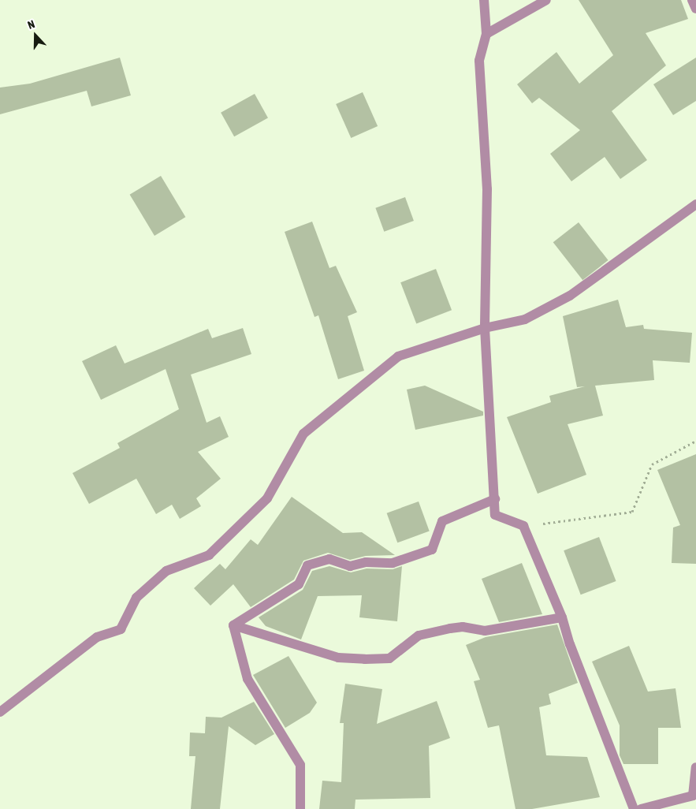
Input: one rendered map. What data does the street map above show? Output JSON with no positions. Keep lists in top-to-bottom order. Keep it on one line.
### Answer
{"north":"top"}
